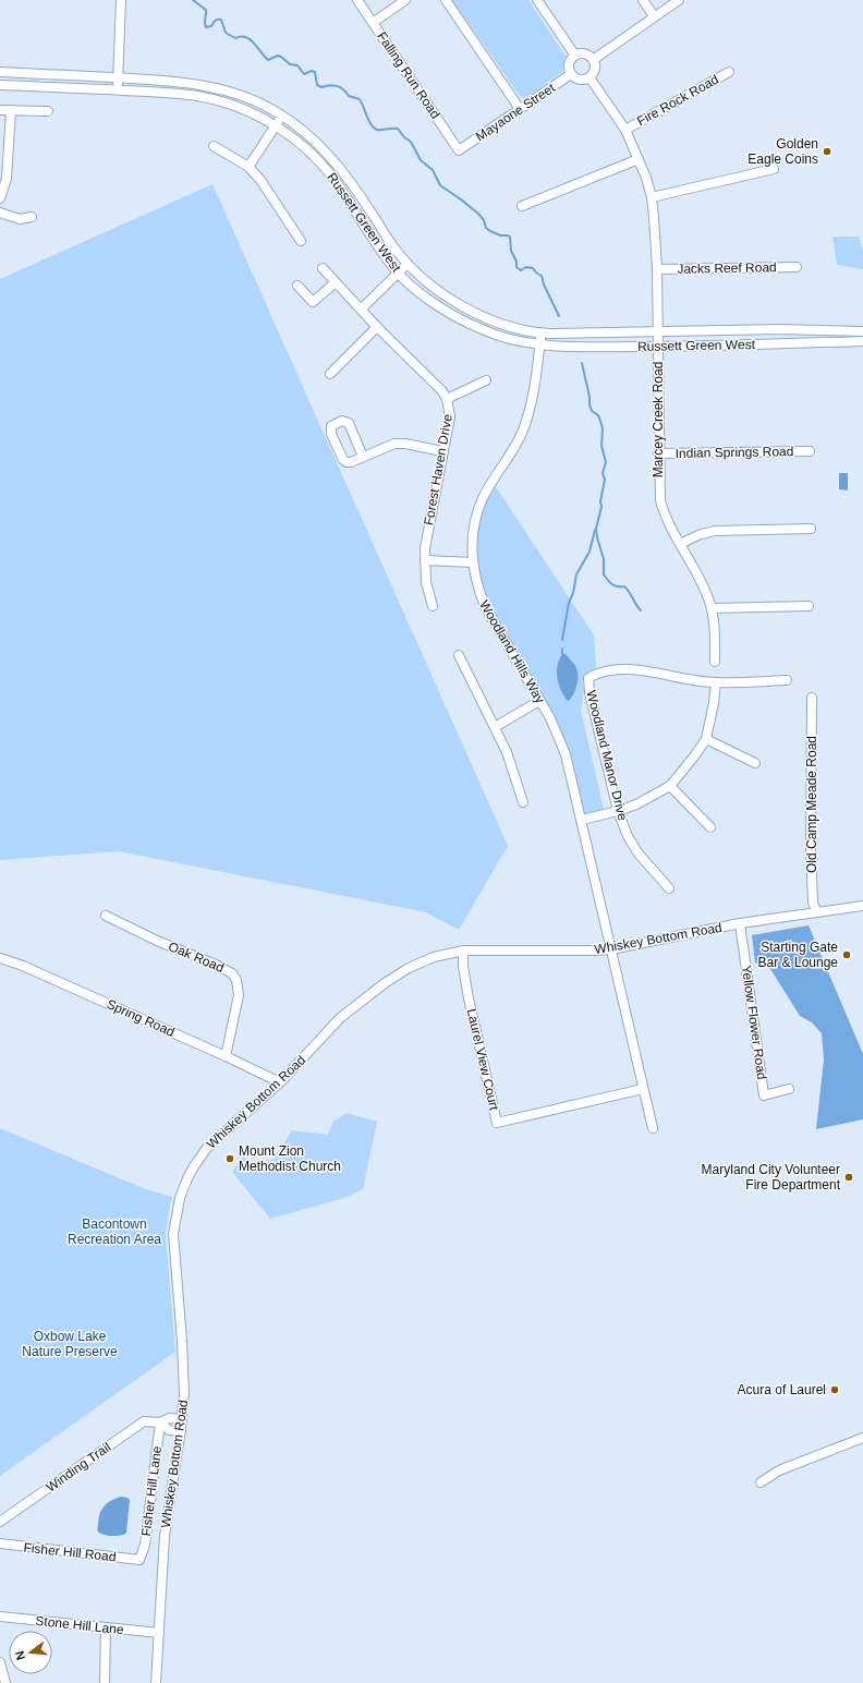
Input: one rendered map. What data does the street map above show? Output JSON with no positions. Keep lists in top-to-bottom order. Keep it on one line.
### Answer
{"streets":{"street":["Falling Run Road","Fire Rock Road","Mayaone Street","Russett Green West","Jacks Reef Road","Marcey Creek Road","Indian Springs Road","Forest Haven Drive","Woodland Hills Way","Woodland Manor Drive","Old Camp Meade Road","Whiskey Bottom Road","Oak Road","Spring Road","Yellow Flower Road","Laurel View Court","Winding Trail","Fisher Hill Lane","Fisher Hill Road","Stone Hill Lane"]},"crossings":[["Falling Run Road","Mayaone Street"],["Fire Rock Road","Marcey Creek Road"],["Mayaone Street","Marcey Creek Road"],["Russett Green West","Marcey Creek Road"],["Russett Green West","Woodland Hills Way"],["Jacks Reef Road","Marcey Creek Road"],["Marcey Creek Road","Indian Springs Road"],["Woodland Hills Way","Whiskey Bottom Road"],["Old Camp Meade Road","Whiskey Bottom Road"],["Whiskey Bottom Road","Spring Road"],["Whiskey Bottom Road","Yellow Flower Road"],["Whiskey Bottom Road","Laurel View Court"],["Whiskey Bottom Road","Winding Trail"],["Whiskey Bottom Road","Stone Hill Lane"],["Oak Road","Spring Road"],["Winding Trail","Fisher Hill Lane"],["Fisher Hill Lane","Fisher Hill Road"]],"parks":["Bacontown Recreation Area","Oxbow Lake Nature Preserve"],"places":["Golden Eagle Coins","Starting Gate Bar & Lounge","Mount Zion Methodist Church","Maryland City Volunteer Fire Department","Acura of Laurel"],"north":"left"}
